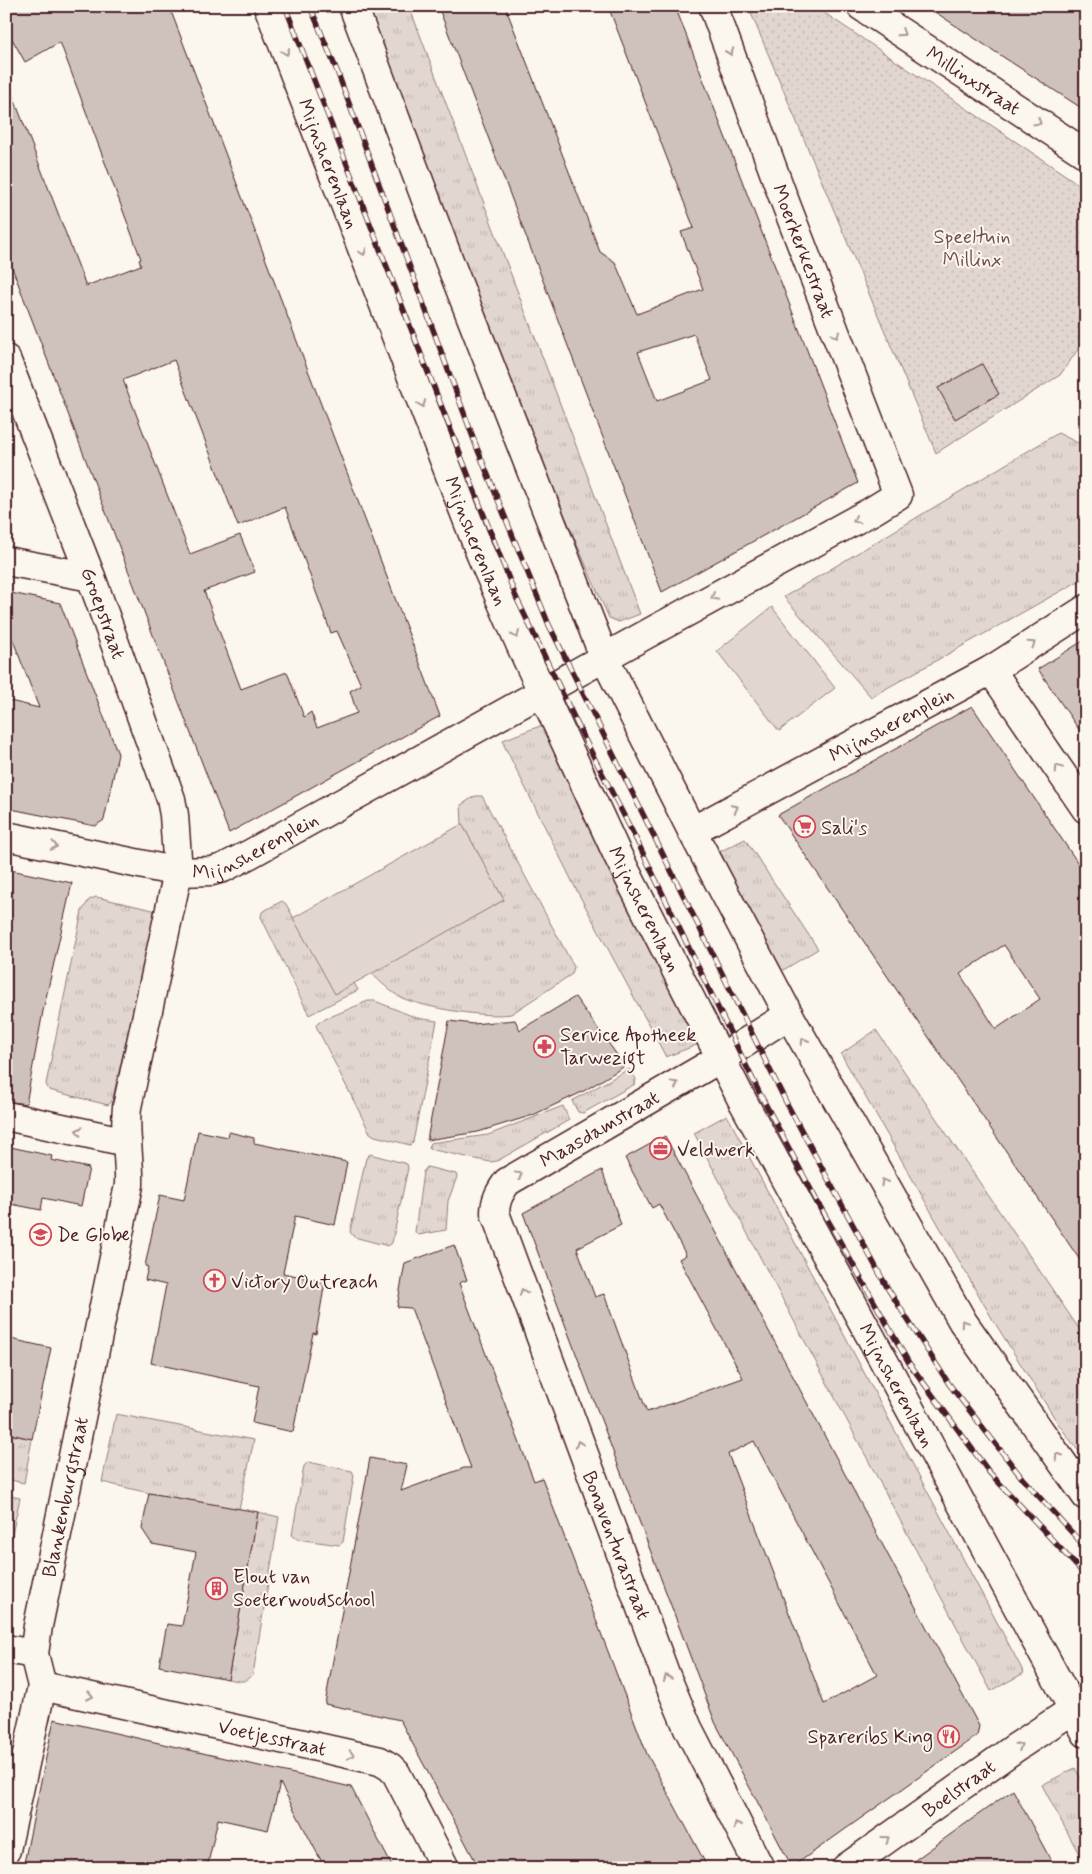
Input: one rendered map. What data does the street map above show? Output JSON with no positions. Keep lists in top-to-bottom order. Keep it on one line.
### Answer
{"streets":{"street":["Millinxstraat","Mijnsherenlaan","Moerkerkestraat","Groepstraat","Mijnsherenplein","Maasdamstraat","Blankenburgstraat","Bonaventurastraat","Voetjesstraat","Boelstraat"]},"crossings":[["Mijnsherenlaan","Mijnsherenplein"],["Mijnsherenlaan","Maasdamstraat"],["Mijnsherenlaan","Boelstraat"],["Moerkerkestraat","Mijnsherenplein"],["Groepstraat","Mijnsherenplein"],["Mijnsherenplein","Blankenburgstraat"],["Maasdamstraat","Bonaventurastraat"],["Blankenburgstraat","Voetjesstraat"]],"one_way":["Millinxstraat","Mijnsherenplein","Maasdamstraat","Bonaventurastraat","Voetjesstraat","Boelstraat"],"parks":["Speeltuin Millinx"],"places":{"supermarket":["Sali's"],"pharmacy":["Service Apotheek Tarwezigt"],"office":["Veldwerk"],"school or university":["De Globe"],"church":["Victory Outreach"],"building":["Elout van Soeterwoudschool"],"restaurant":["Spareribs King"]}}
